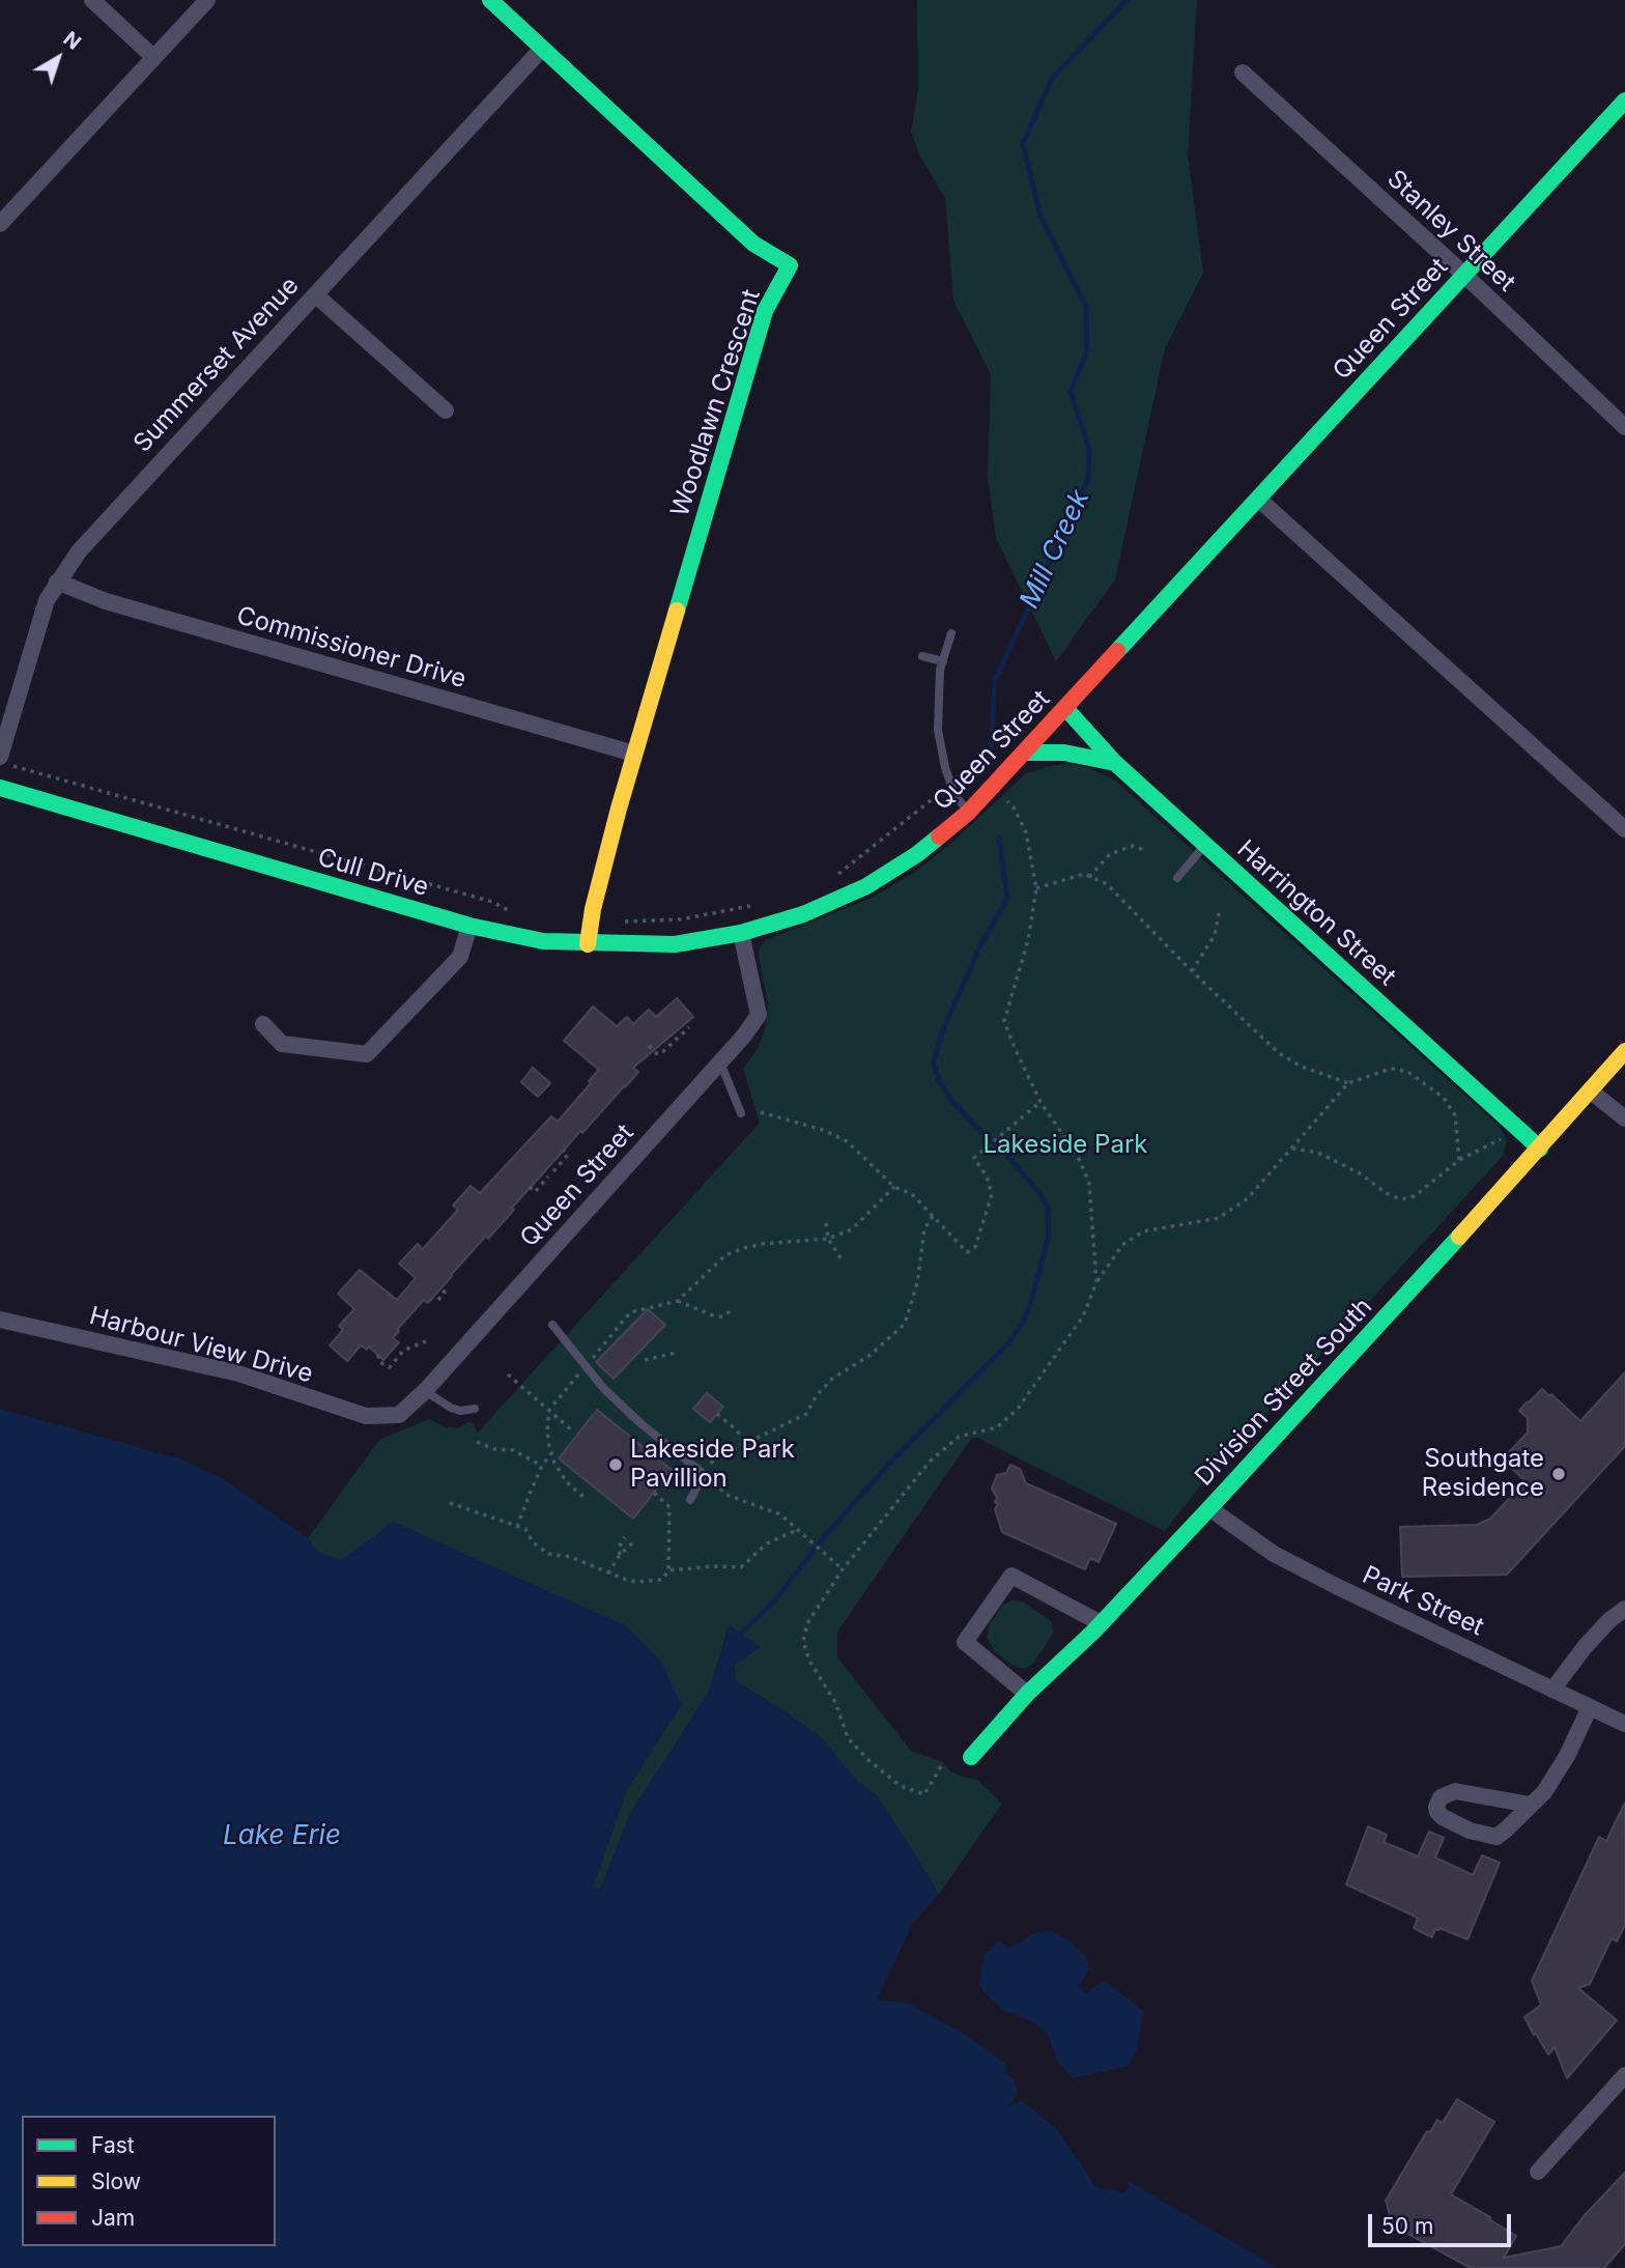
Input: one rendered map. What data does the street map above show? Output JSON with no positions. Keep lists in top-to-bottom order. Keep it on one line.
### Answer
{"streets":{"street":["Stanley Street","Queen Street","Summerset Avenue","Woodlawn Crescent","Commissioner Drive","Cull Drive","Harrington Street","Harbour View Drive","Division Street South","Park Street"]},"crossings":[["Stanley Street","Queen Street"],["Queen Street","Cull Drive"],["Queen Street","Harrington Street"],["Queen Street","Harbour View Drive"],["Summerset Avenue","Woodlawn Crescent"],["Summerset Avenue","Commissioner Drive"],["Woodlawn Crescent","Commissioner Drive"],["Woodlawn Crescent","Cull Drive"],["Harrington Street","Division Street South"],["Division Street South","Park Street"]],"water":["Mill Creek","Lake Erie"],"parks":["Lakeside Park"],"places":["Lakeside Park Pavillion","Southgate Residence"],"legend":["Fast","Slow","Jam"],"scale_bar":"50 m","north":"top right"}
